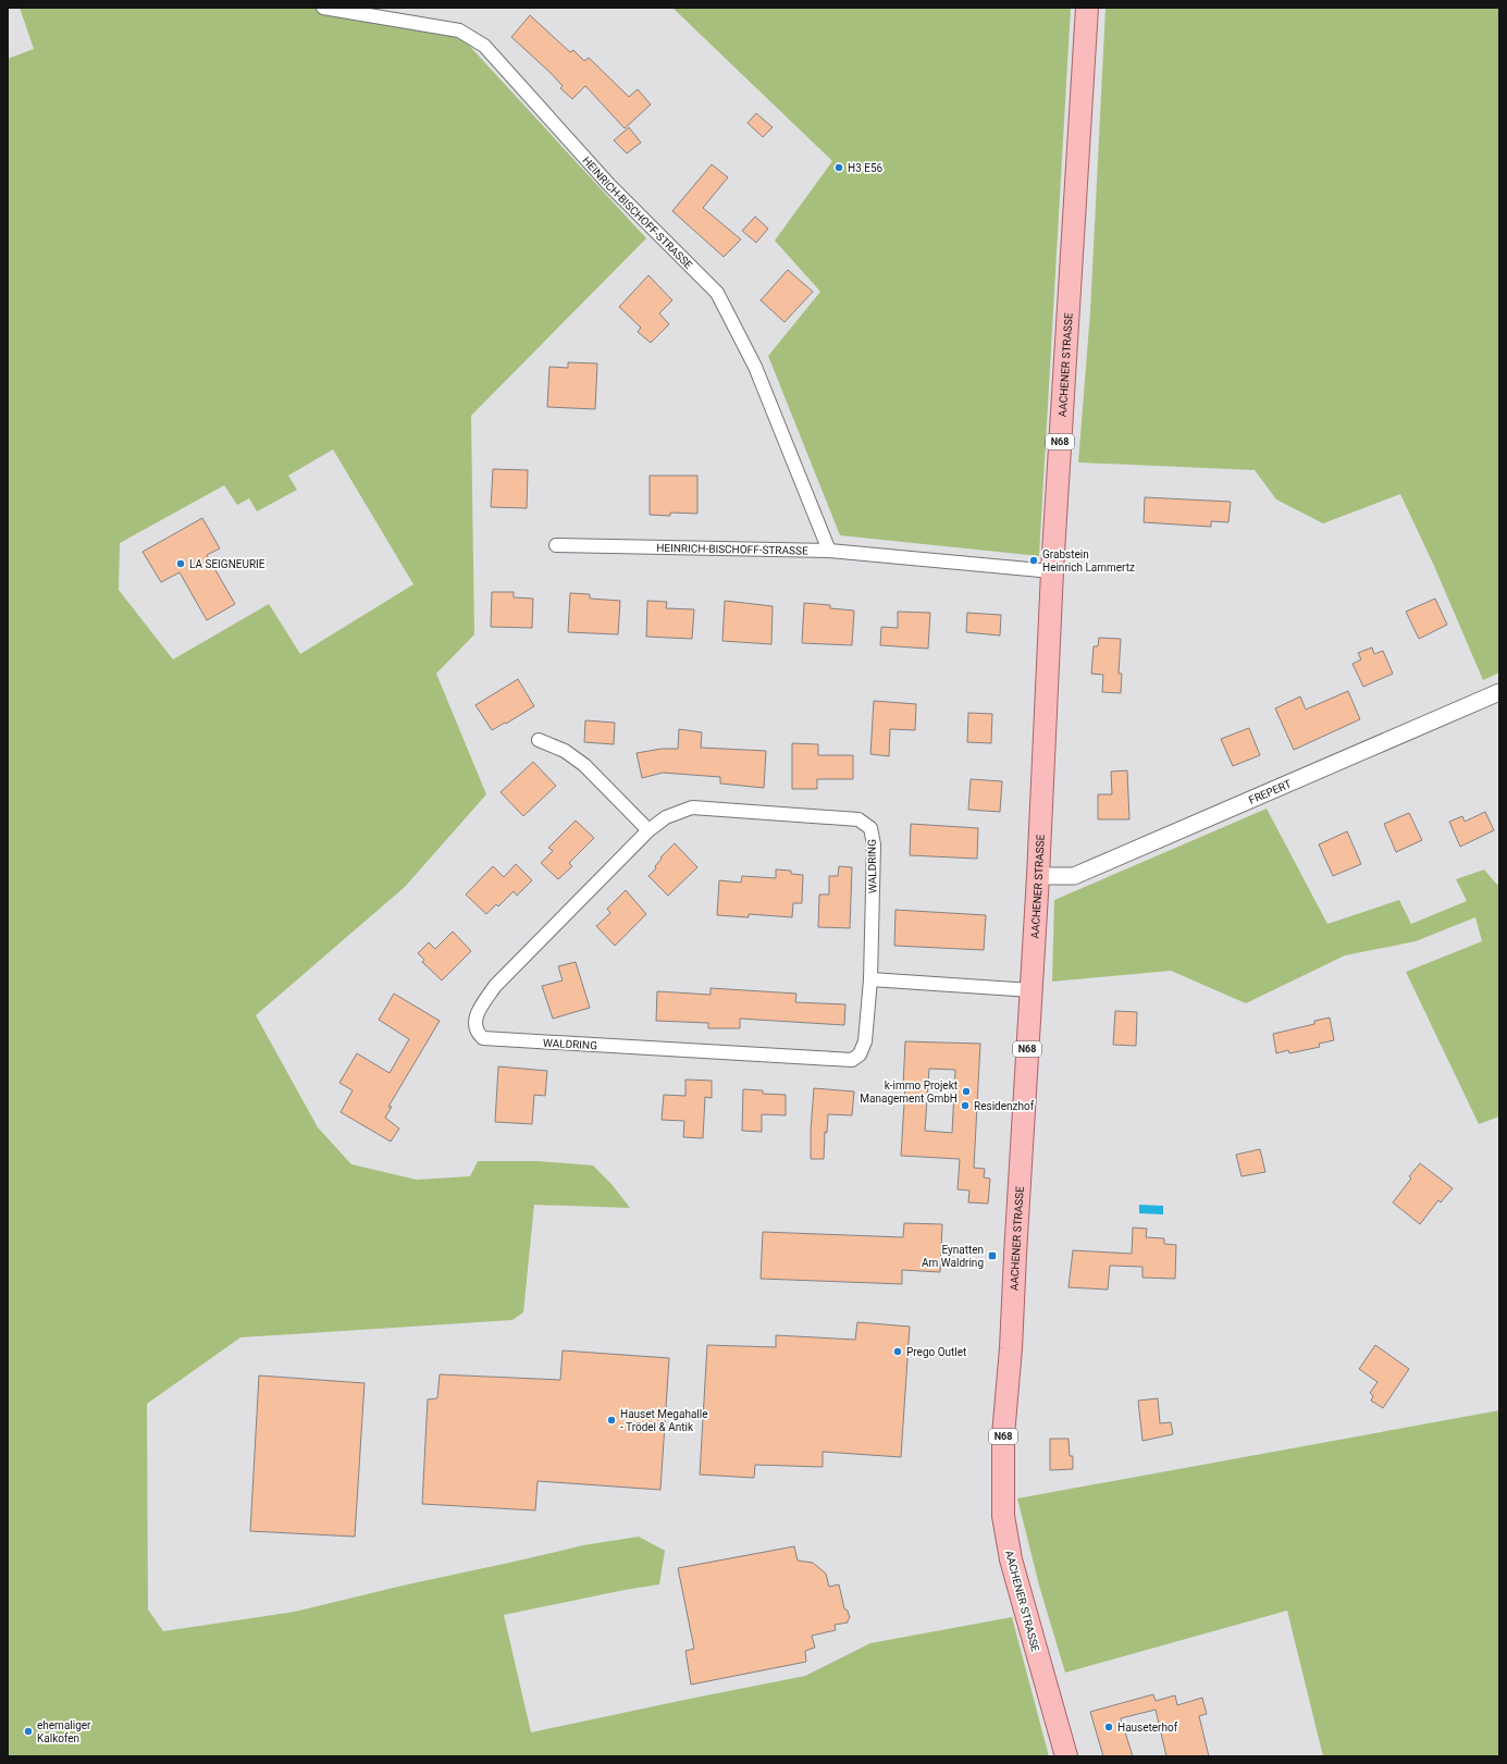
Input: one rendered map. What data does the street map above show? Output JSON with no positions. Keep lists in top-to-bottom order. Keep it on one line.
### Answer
{"streets":{"main road":["AACHENER STRASSE","N68"],"street":["HEINRICH-BISCHOFF-STRASSE","FREPERT","WALDRING"]},"crossings":[["HEINRICH-BISCHOFF-STRASSE","AACHENER STRASSE"],["AACHENER STRASSE","FREPERT"]],"places":{"other":["H3 E56","Grabstein Heinrich Lammertz","LA SEIGNEURIE","k-immo Projekt Management GmbH","Residenzhof","Prego Outlet","Hauset Megahalle - Trödel & Antik","Hauseterhof","ehemaliger Kalkofen"],"transit":["Eynatten Am Waldring"]}}
